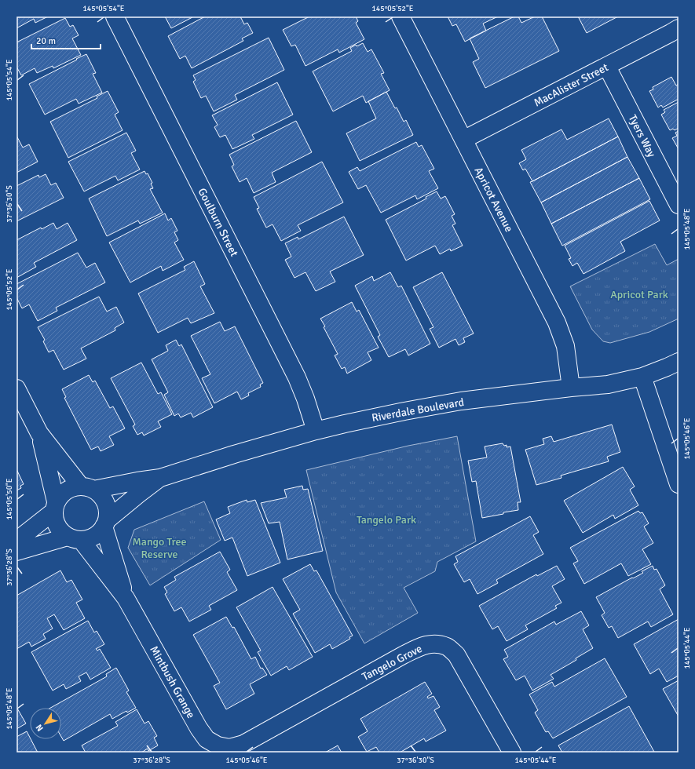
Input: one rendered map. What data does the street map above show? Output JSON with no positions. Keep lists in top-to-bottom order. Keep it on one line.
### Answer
{"streets":{"street":["MacAlister Street","Tyers Way","Apricot Avenue","Goulburn Street","Riverdale Boulevard","Tangelo Grove","Mintbush Grange"]},"crossings":[["MacAlister Street","Tyers Way"],["MacAlister Street","Apricot Avenue"],["Apricot Avenue","Riverdale Boulevard"],["Goulburn Street","Riverdale Boulevard"],["Riverdale Boulevard","Mintbush Grange"],["Tangelo Grove","Mintbush Grange"]],"parks":["Apricot Park","Tangelo Park","Mango Tree Reserve"],"scale_bar":"20 m","north":"bottom left","coordinates":["145°05'54\"E","145°05'52\"E","37°36'30\"S","145°05'48\"E","145°05'46\"E","145°05'50\"E","37°36'28\"S","145°05'44\"E"]}
